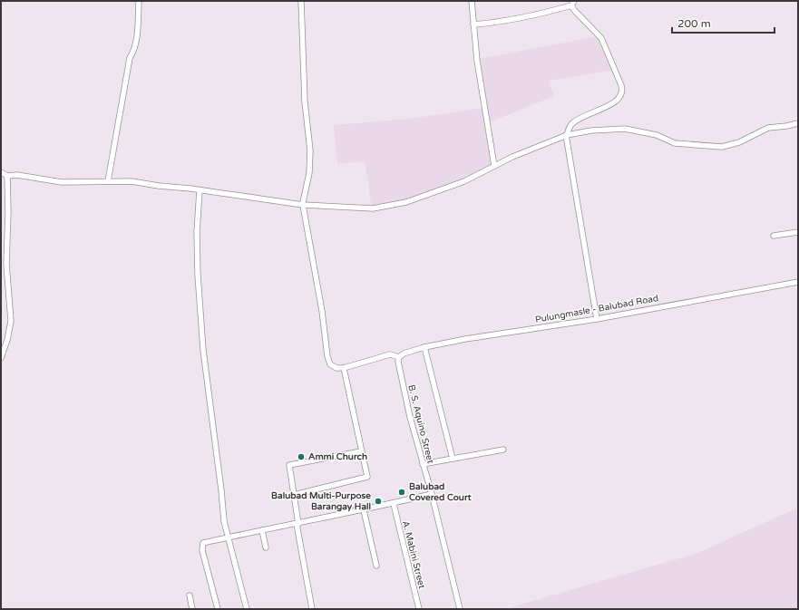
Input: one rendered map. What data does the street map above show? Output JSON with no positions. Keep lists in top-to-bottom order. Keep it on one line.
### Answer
{"streets":{"street":["Pulungmasle - Balubad Road","B. S. Aquino Street","A. Mabini Street"]},"crossings":[["Pulungmasle - Balubad Road","B. S. Aquino Street"]],"places":["Ammi Church","Balubad Covered Court","Balubad Multi-Purpose Barangay Hall"],"scale_bar":"200 m"}
